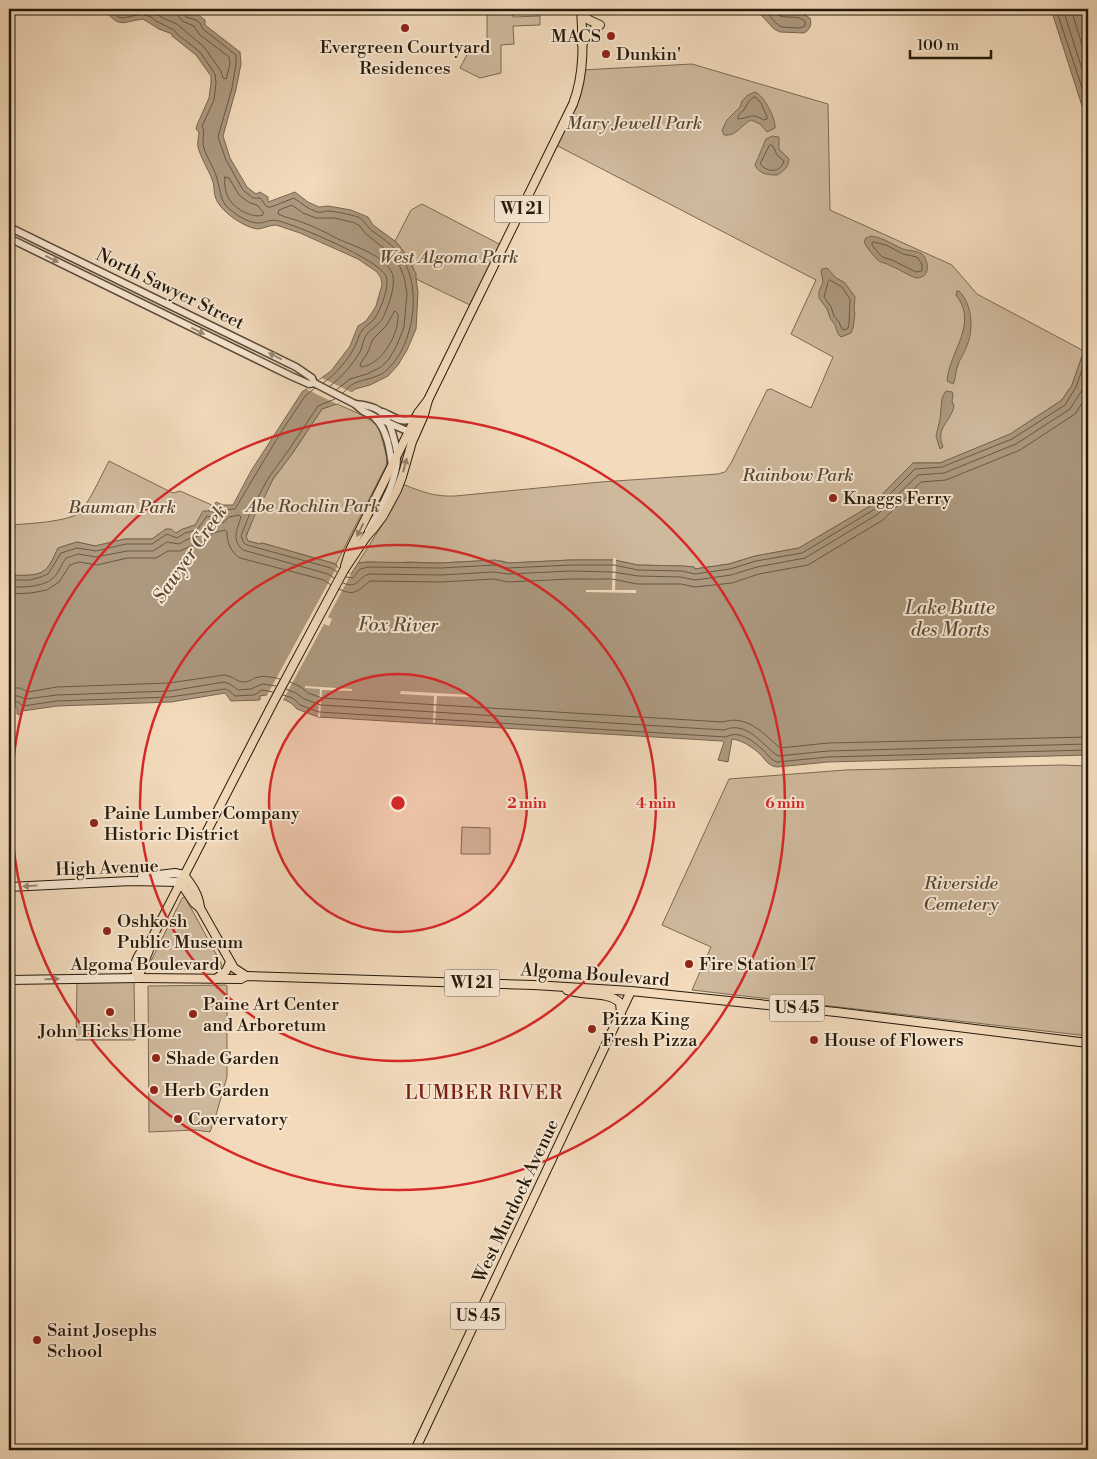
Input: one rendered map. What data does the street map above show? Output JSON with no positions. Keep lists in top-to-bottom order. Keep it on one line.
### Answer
{"streets":{"main road":["WI 21","High Avenue","Algoma Boulevard","US 45","West Murdock Avenue"],"street":["North Sawyer Street"]},"crossings":[["WI 21","North Sawyer Street"],["WI 21","High Avenue"],["WI 21","Algoma Boulevard"],["High Avenue","Algoma Boulevard"],["Algoma Boulevard","West Murdock Avenue"]],"one_way":["High Avenue"],"districts":["LUMBER RIVER"],"water":["Sawyer Creek","Lake Butte des Morts","Fox River"],"parks":["Mary Jewell Park","West Algoma Park","Rainbow Park","Abe Rochlin Park","Bauman Park","Riverside Cemetery"],"places":["Evergreen Courtyard Residences","MACS","Dunkin'","Knaggs Ferry","Paine Lumber Company Historic District","Oshkosh Public Museum","Fire Station 17","John Hicks Home","Paine Art Center and Arboretum","Pizza King Fresh Pizza","House of Flowers","Shade Garden","Herb Garden","Covervatory","Saint Josephs School"],"scale_bar":"100 m","rings":["2 min","4 min","6 min"]}
